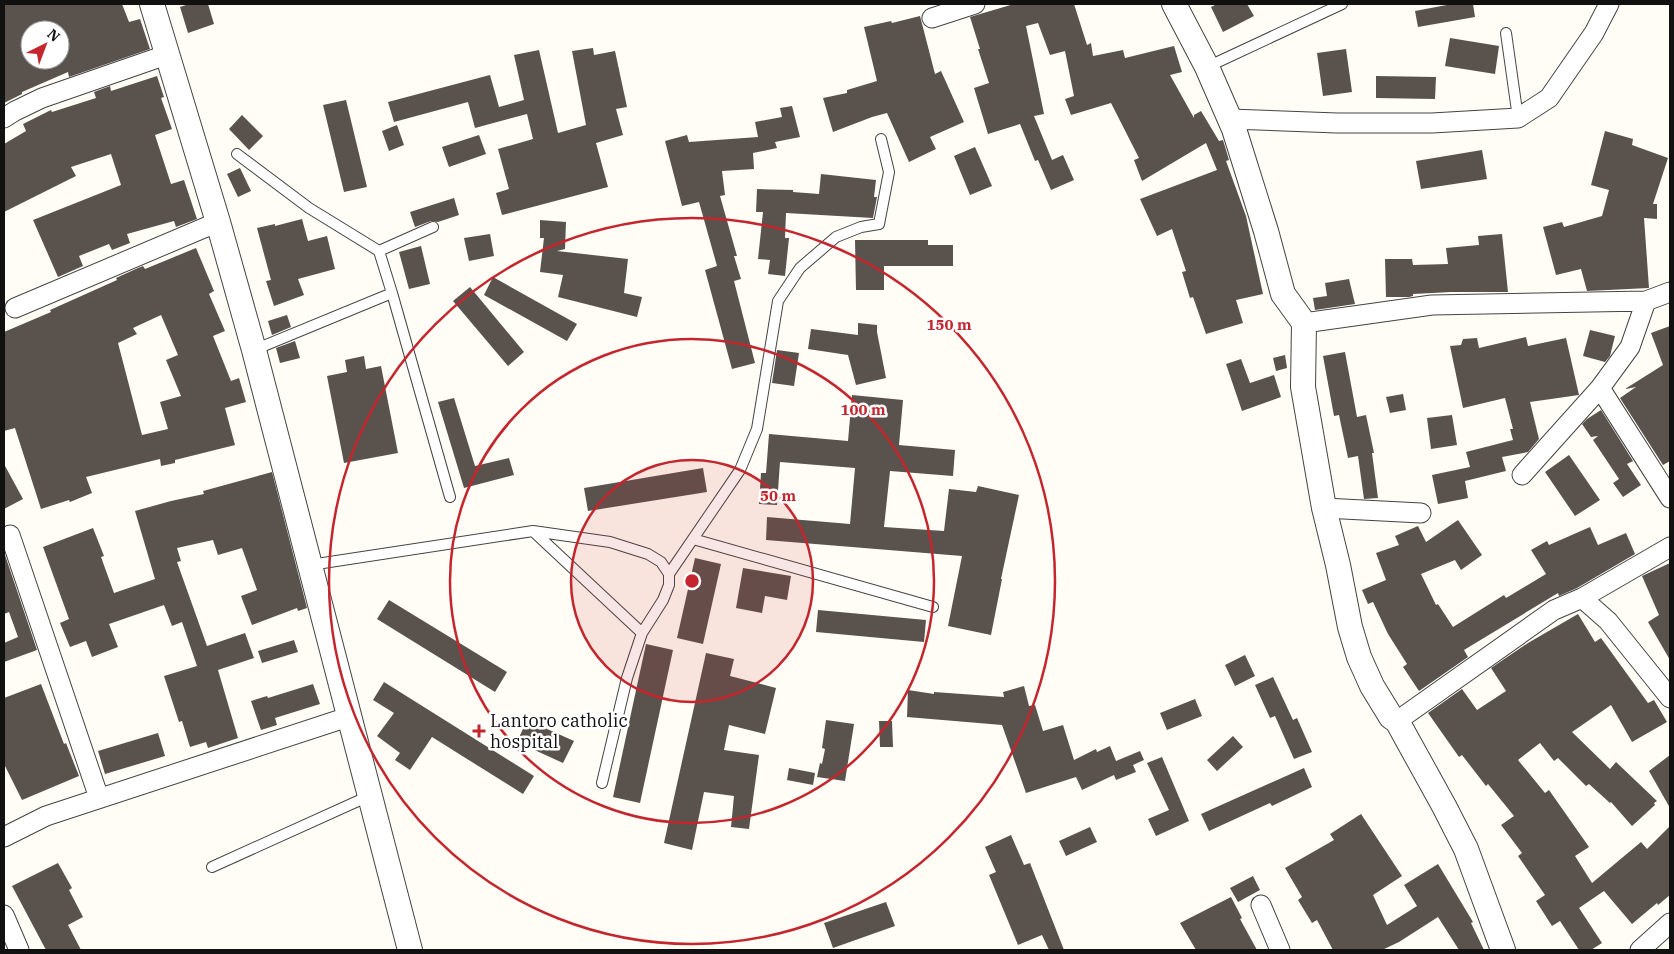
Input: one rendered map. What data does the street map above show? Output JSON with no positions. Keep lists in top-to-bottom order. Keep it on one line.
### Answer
{"places":{"health":["Lantoro catholic hospital"]},"north":"top right","rings":["150 m","100 m","50 m"]}
